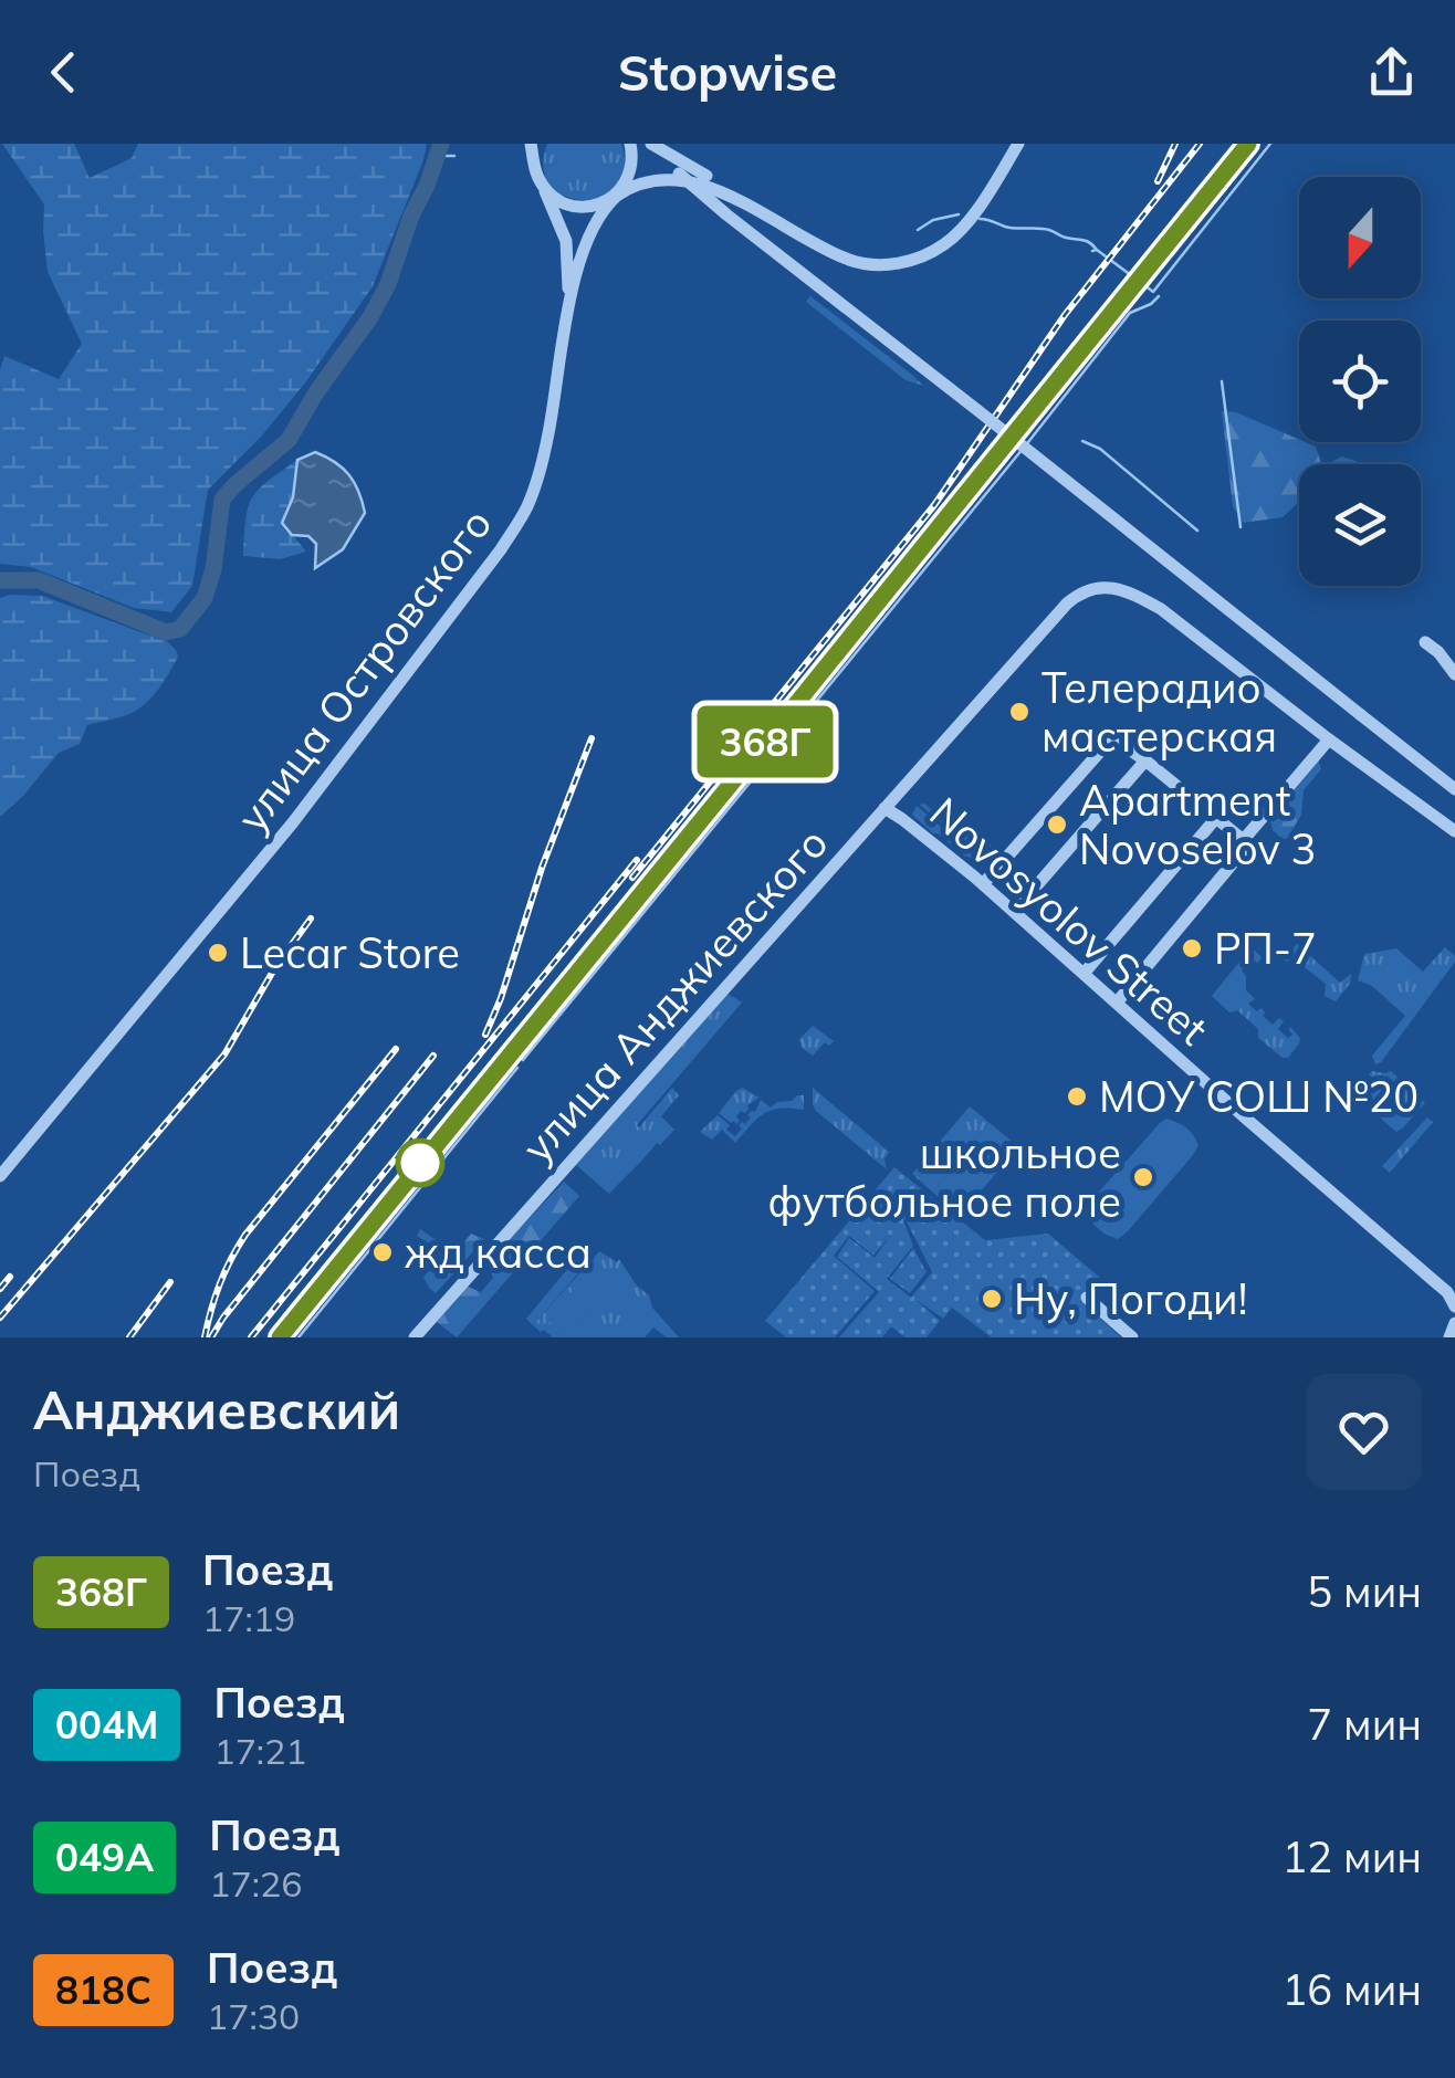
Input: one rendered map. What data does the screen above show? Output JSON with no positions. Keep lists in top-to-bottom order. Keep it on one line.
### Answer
{"streets":{"street":["улица Островского","Novosyolov Street","улица Анджиевского"]},"crossings":[["Novosyolov Street","улица Анджиевского"]],"places":["Телерадио мастерская","Apartment Novoselov 3","РП-7","Lecar Store","МОУ СОШ №20","школьное футбольное поле","жд касса","Ну, Погоди!"],"north":"bottom","page":{"header":"Stopwise","on_map":"368Г","heading":["Анджиевский","Поезд"],"list":[{"mark":"368Г","name":"Поезд","note":"17:19","value":"5 мин"},{"mark":"004М","name":"Поезд","note":"17:21","value":"7 мин"},{"mark":"049А","name":"Поезд","note":"17:26","value":"12 мин"},{"mark":"818С","name":"Поезд","note":"17:30","value":"16 мин"}]}}
